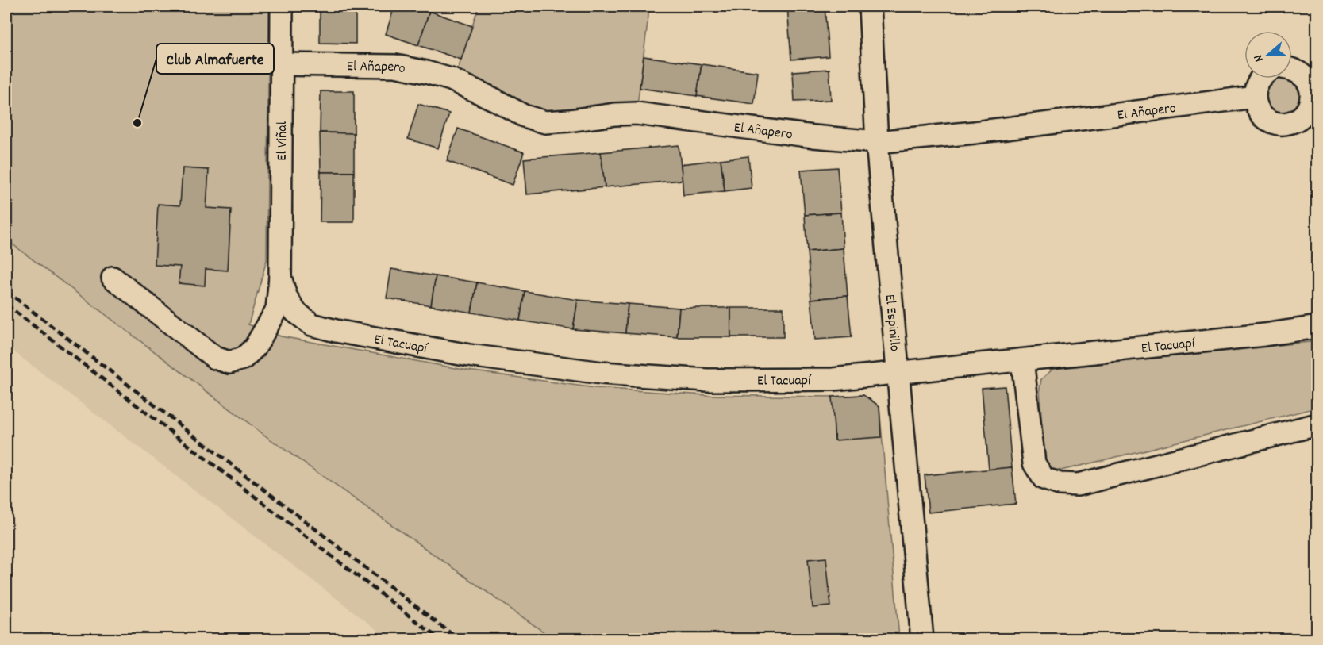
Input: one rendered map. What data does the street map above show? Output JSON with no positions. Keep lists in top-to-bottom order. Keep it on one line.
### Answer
{"streets":{"street":["El Añapero","El Viñal","El Espinillo","El Tacuapí"]},"crossings":[["El Añapero","El Viñal"],["El Añapero","El Espinillo"],["El Viñal","El Tacuapí"],["El Espinillo","El Tacuapí"]],"places":["Club Almafuerte"],"north":"left"}
